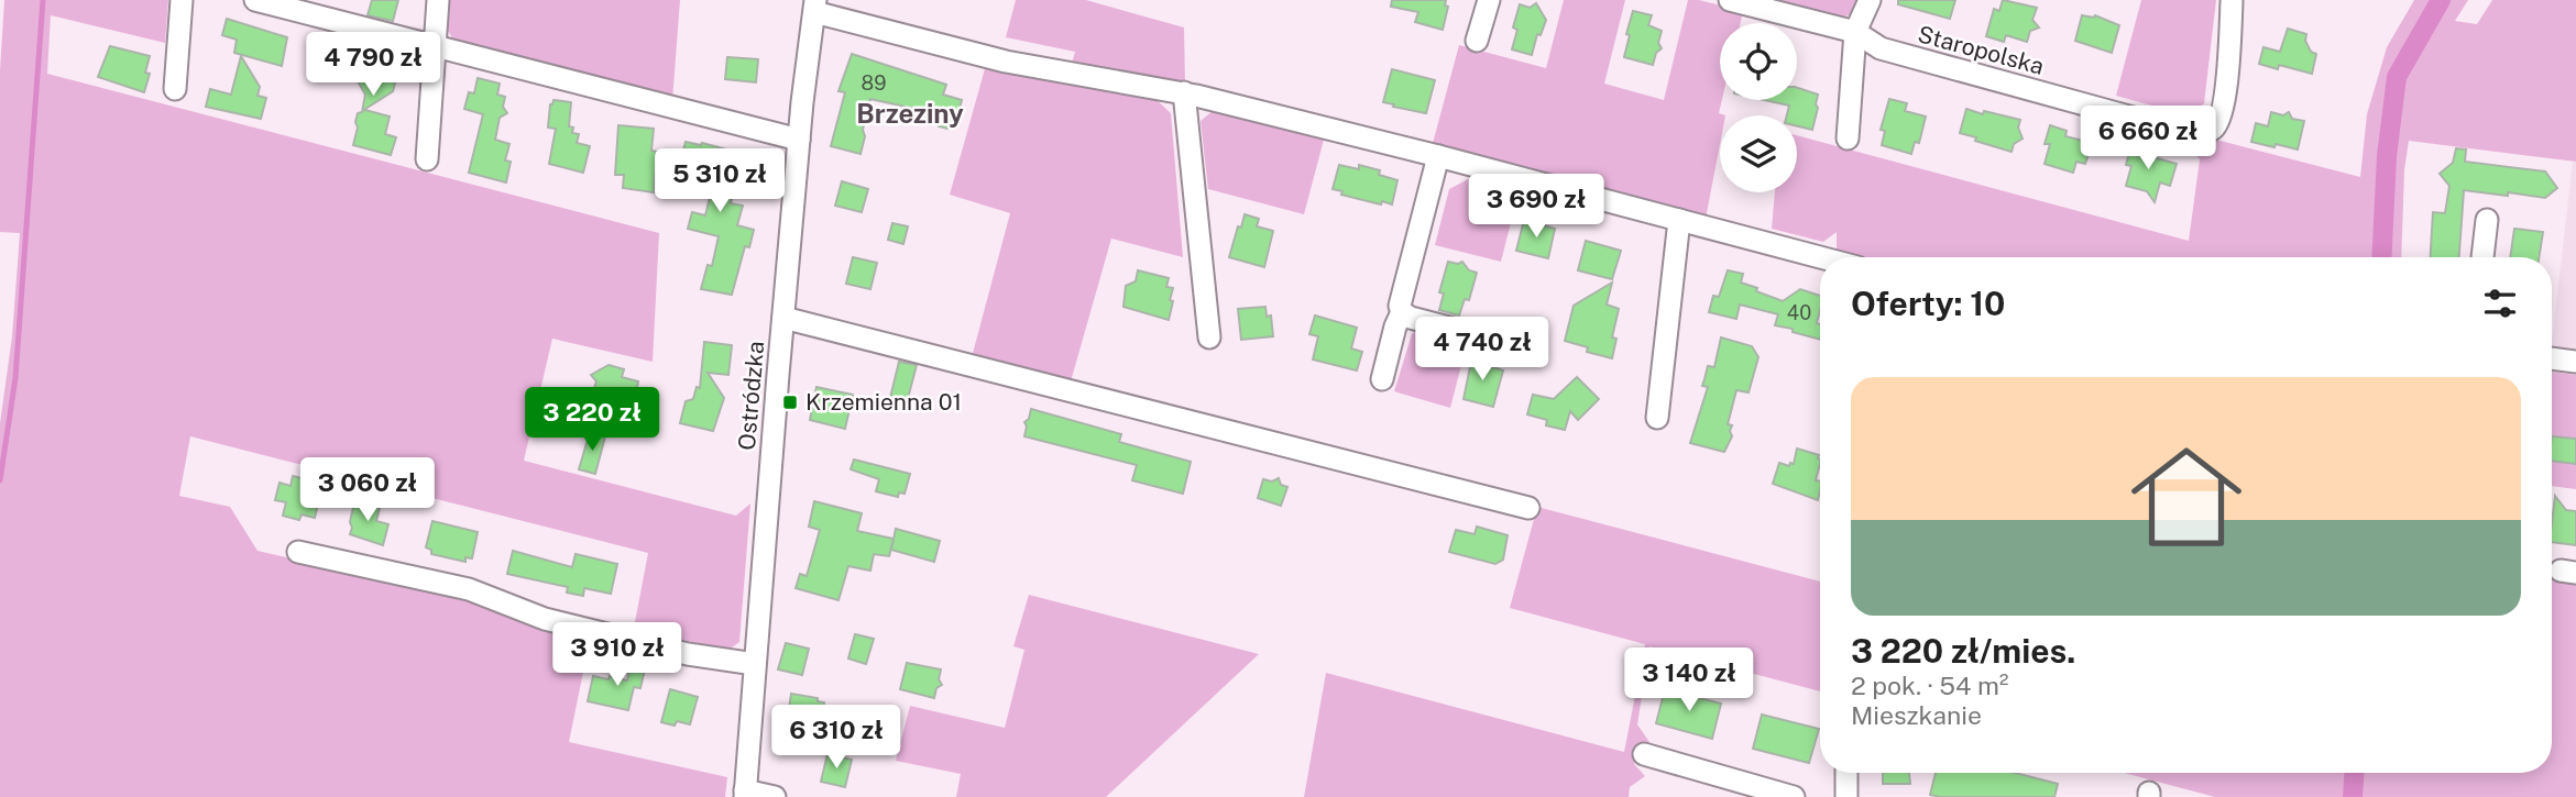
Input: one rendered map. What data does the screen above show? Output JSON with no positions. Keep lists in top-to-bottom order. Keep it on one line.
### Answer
{"streets":{"street":["Staropolska","Ostródzka"]},"districts":["Brzeziny"],"places":{"transit":["Krzemienna 01"]},"house_numbers":["89","40"],"page":{"price":["4 790 zł","6 660 zł","5 310 zł","3 690 zł","4 740 zł","3 220 zł","3 060 zł","3 910 zł","3 140 zł","6 310 zł"],"heading":"Oferty: 10","list":[{"name":"3 220 zł/mies.","note":"2 pok. · 54 m² · Mieszkanie"}]}}
